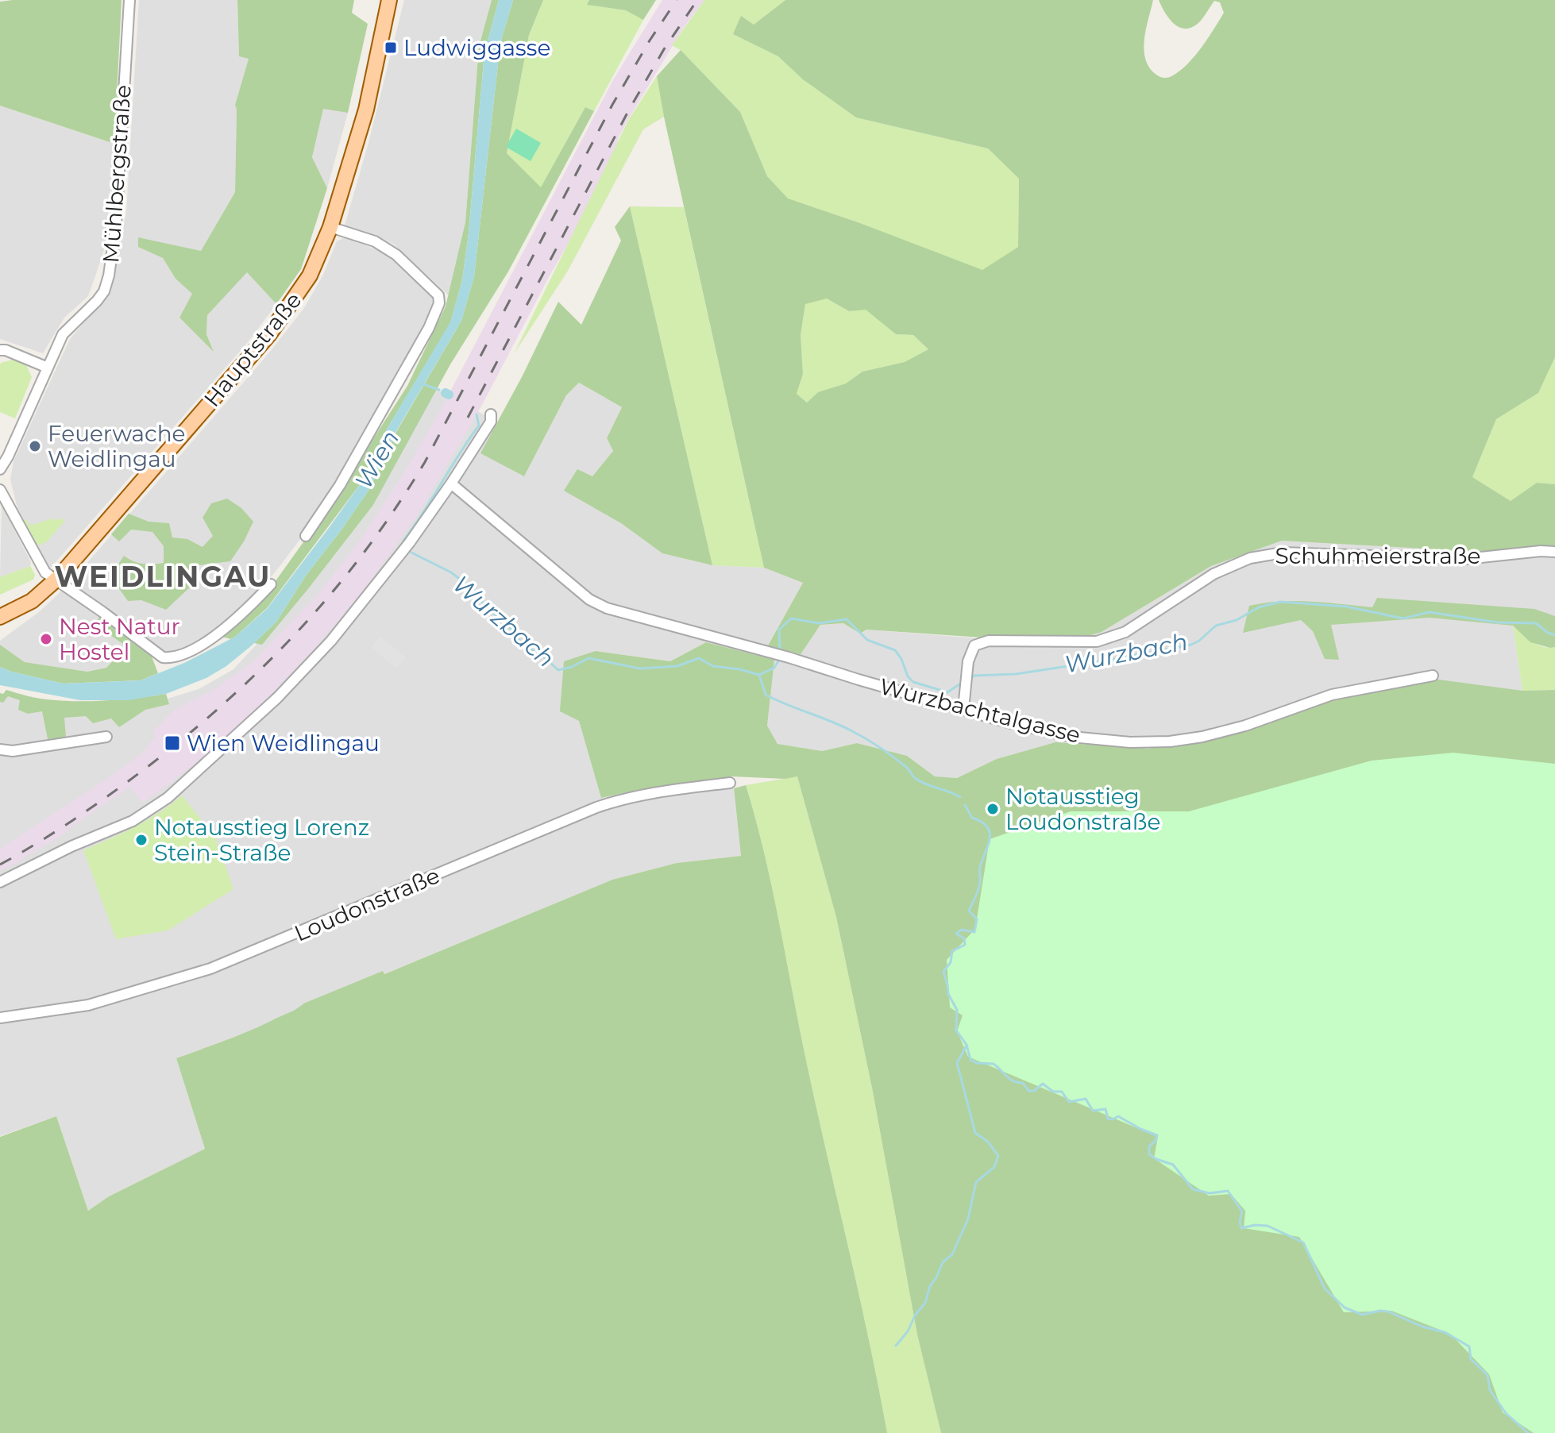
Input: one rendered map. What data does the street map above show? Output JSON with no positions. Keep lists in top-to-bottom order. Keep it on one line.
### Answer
{"streets":{"main road":["Hauptstraße"],"street":["Mühlbergstraße","Schuhmeierstraße","Wurzbachtalgasse","Loudonstraße"]},"crossings":[["Schuhmeierstraße","Wurzbachtalgasse"]],"districts":["WEIDLINGAU"],"water":["Wien","Wurzbach"],"places":{"transit":["Ludwiggasse","Wien Weidlingau"],"other":["Feuerwache Weidlingau","Nest Natur Hostel","Notausstieg Loudonstraße","Notausstieg Lorenz Stein-Straße"]}}
